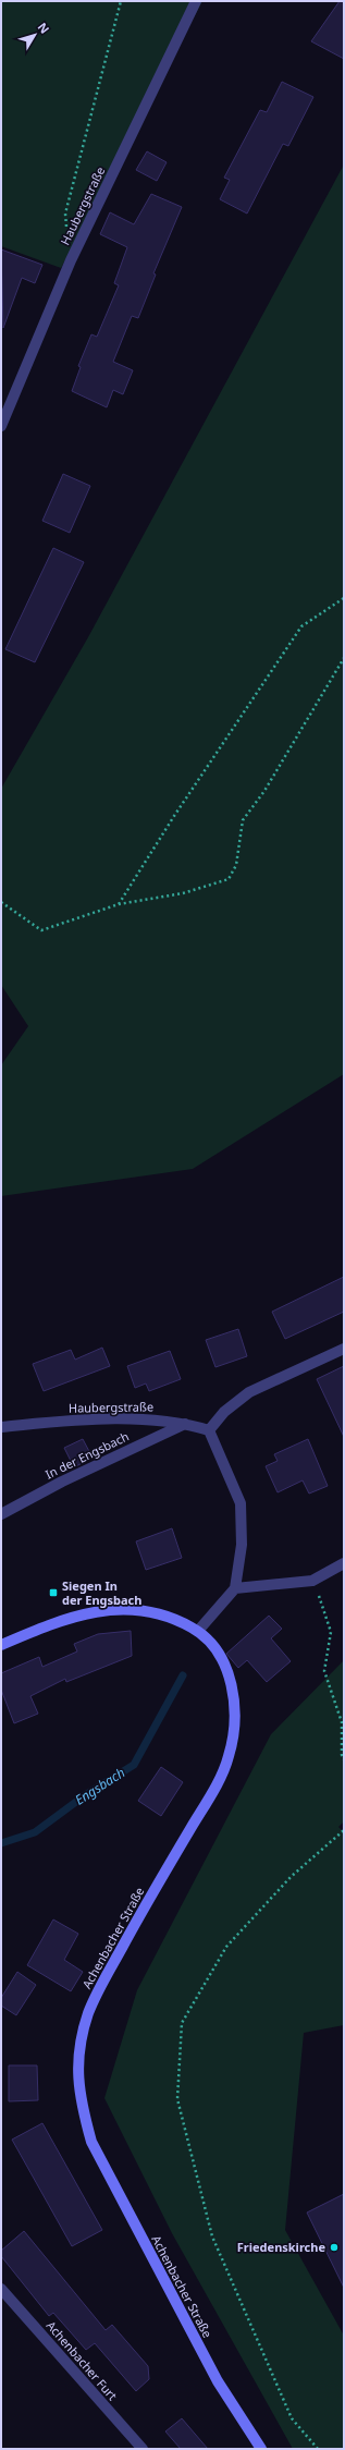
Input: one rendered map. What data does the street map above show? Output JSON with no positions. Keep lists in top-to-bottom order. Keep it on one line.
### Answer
{"streets":{"main road":["Achenbacher Straße"],"street":["Haubergstraße","In der Engsbach","Achenbacher Furt"]},"crossings":[["Haubergstraße","In der Engsbach"]],"water":["Engsbach"],"places":{"transit":["Siegen In der Engsbach"],"other":["Friedenskirche"]},"north":"top right"}
